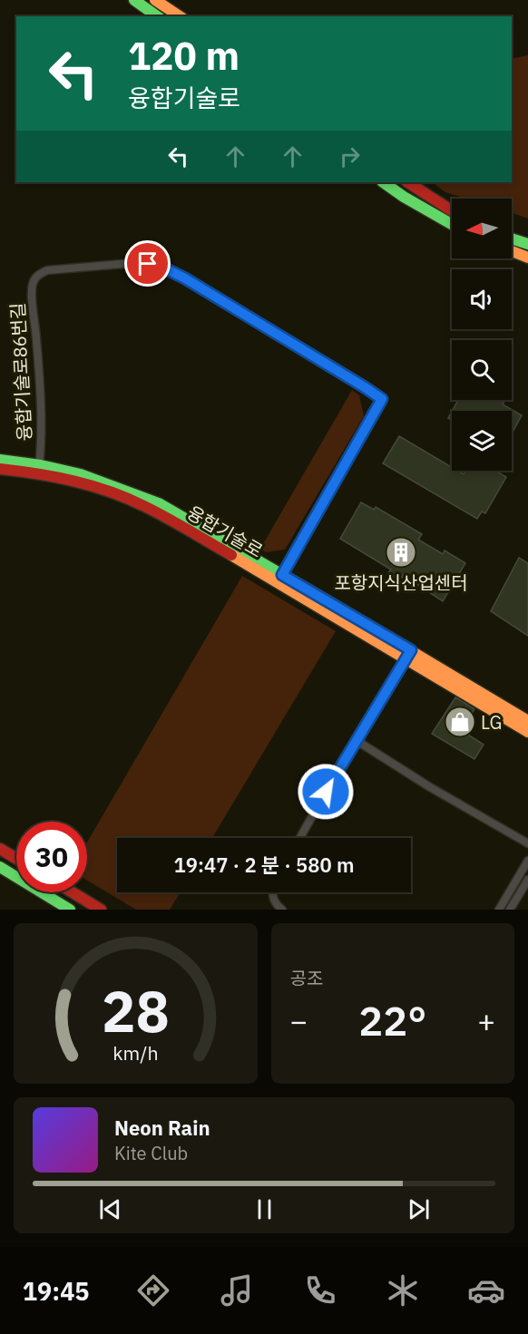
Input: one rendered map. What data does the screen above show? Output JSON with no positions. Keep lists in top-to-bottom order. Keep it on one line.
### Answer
{"streets":{"street":["융합기술로86번길","융합기술로"]},"crossings":[["융합기술로86번길","융합기술로"]],"places":{"building":["포항지식산업센터"],"shop":["LG"]},"north":"left","page":{"turn":["120 m","융합기술로"],"limit":"30","trip":"19:47 · 2 분 · 580 m","tile":"공조","heat":["−","22°","+"],"song":["Neon Rain","Kite Club"],"tabs":"19:45","gauge":["28","km/h"]}}
